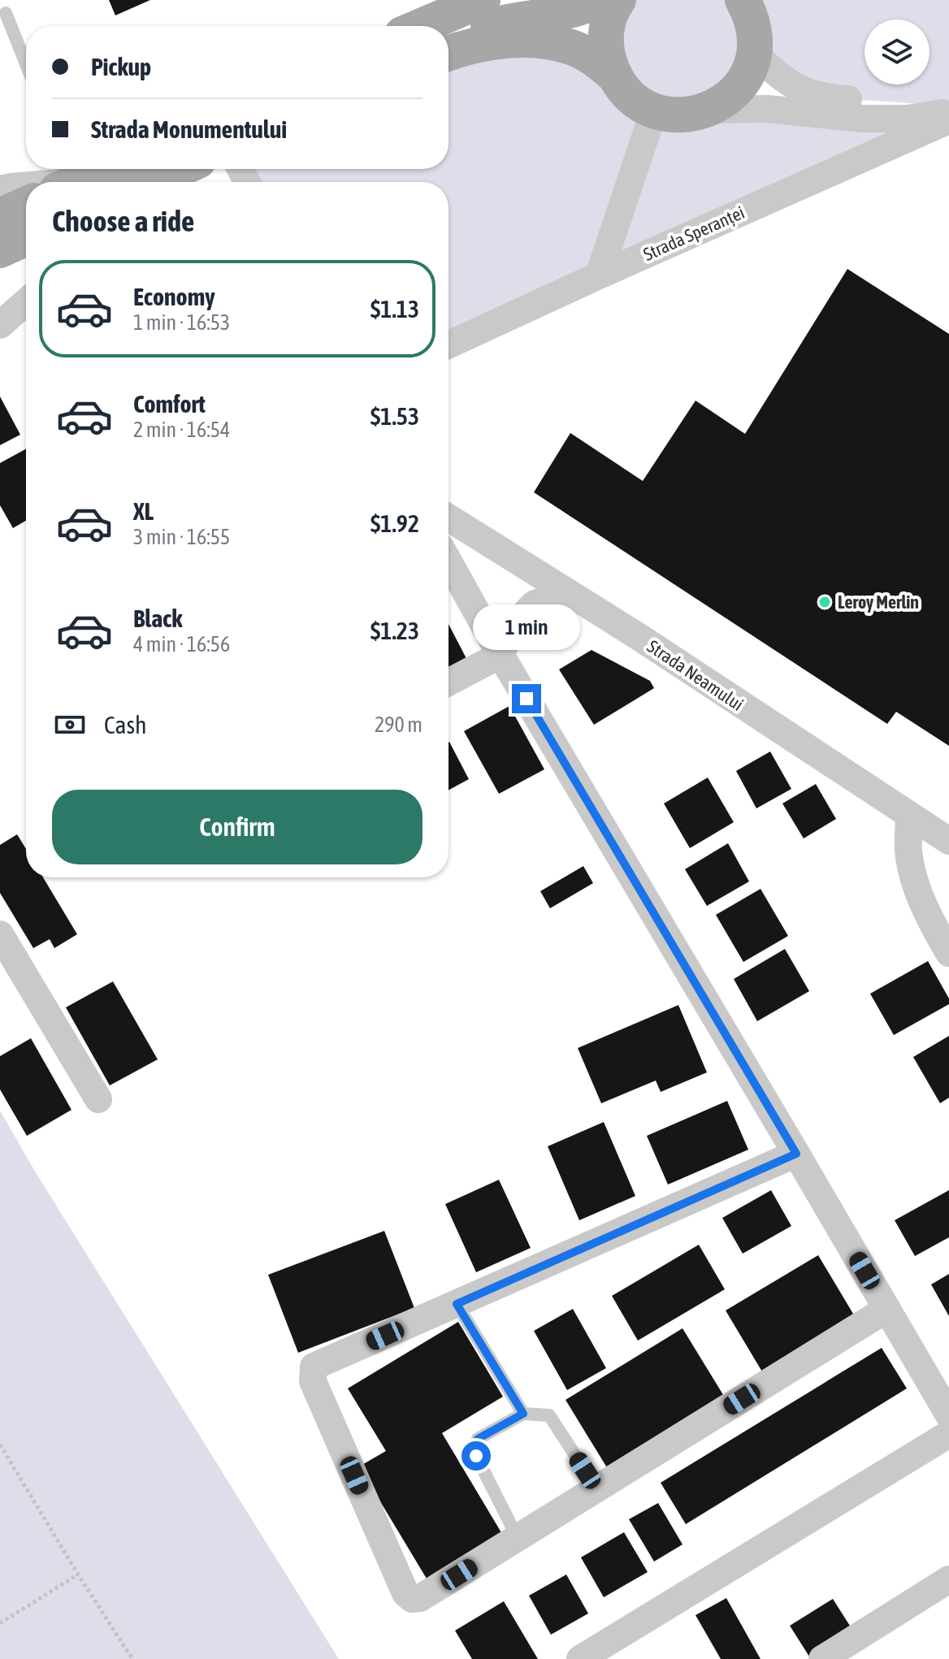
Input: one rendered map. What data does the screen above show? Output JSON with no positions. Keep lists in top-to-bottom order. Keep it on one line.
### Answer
{"streets":{"street":["Strada Speranței","Strada Neamului"]},"places":["Leroy Merlin"],"page":{"banner":["Pickup","Strada Monumentului"],"heading":"Choose a ride","list":[{"name":"Economy","note":"1 min · 16:53","value":"$1.13"},{"name":"Comfort","note":"2 min · 16:54","value":"$1.53"},{"name":"XL","note":"3 min · 16:55","value":"$1.92"},{"name":"Black","note":"4 min · 16:56","value":"$1.23"}],"bubble":"1 min","pay":["Cash","290 m"],"buttons":"Confirm"}}
